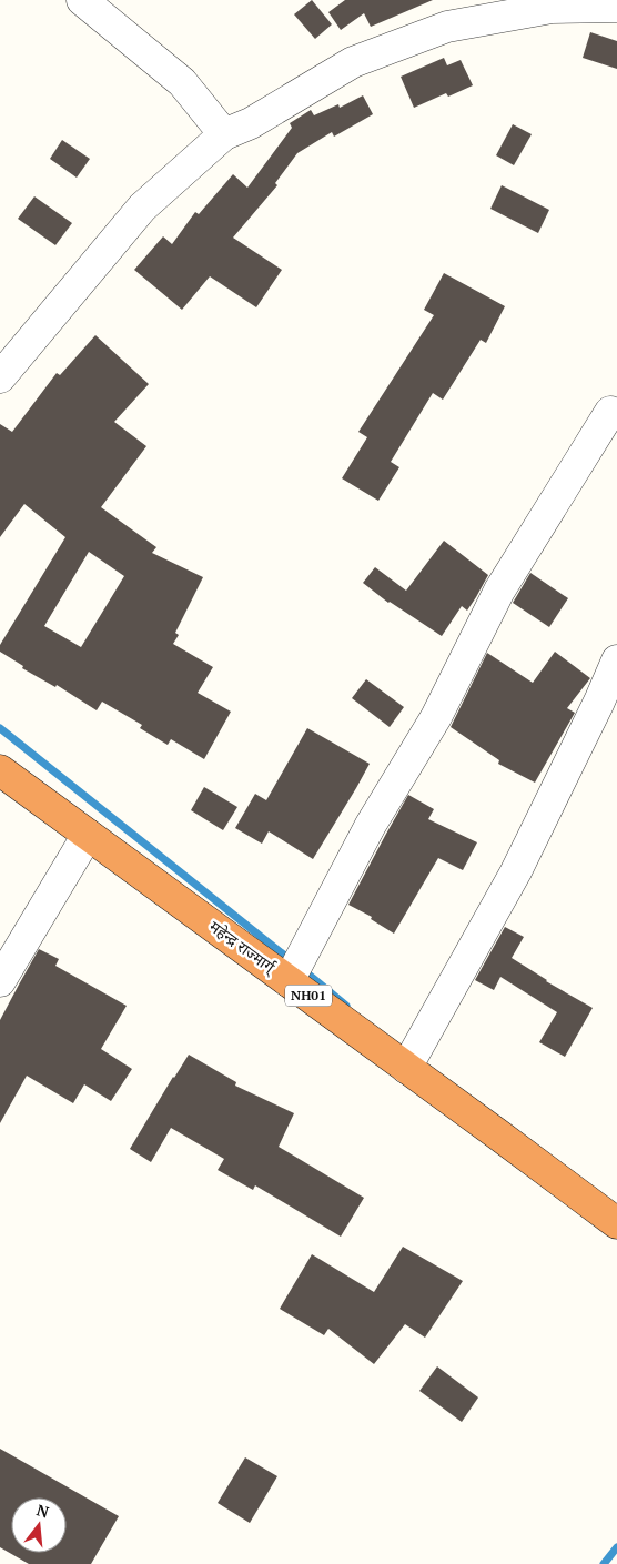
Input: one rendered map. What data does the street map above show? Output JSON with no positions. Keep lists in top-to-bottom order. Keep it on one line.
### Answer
{"streets":{"highway":["महेन्द्र राज्मार्ग्","NH01"]},"north":"top"}
